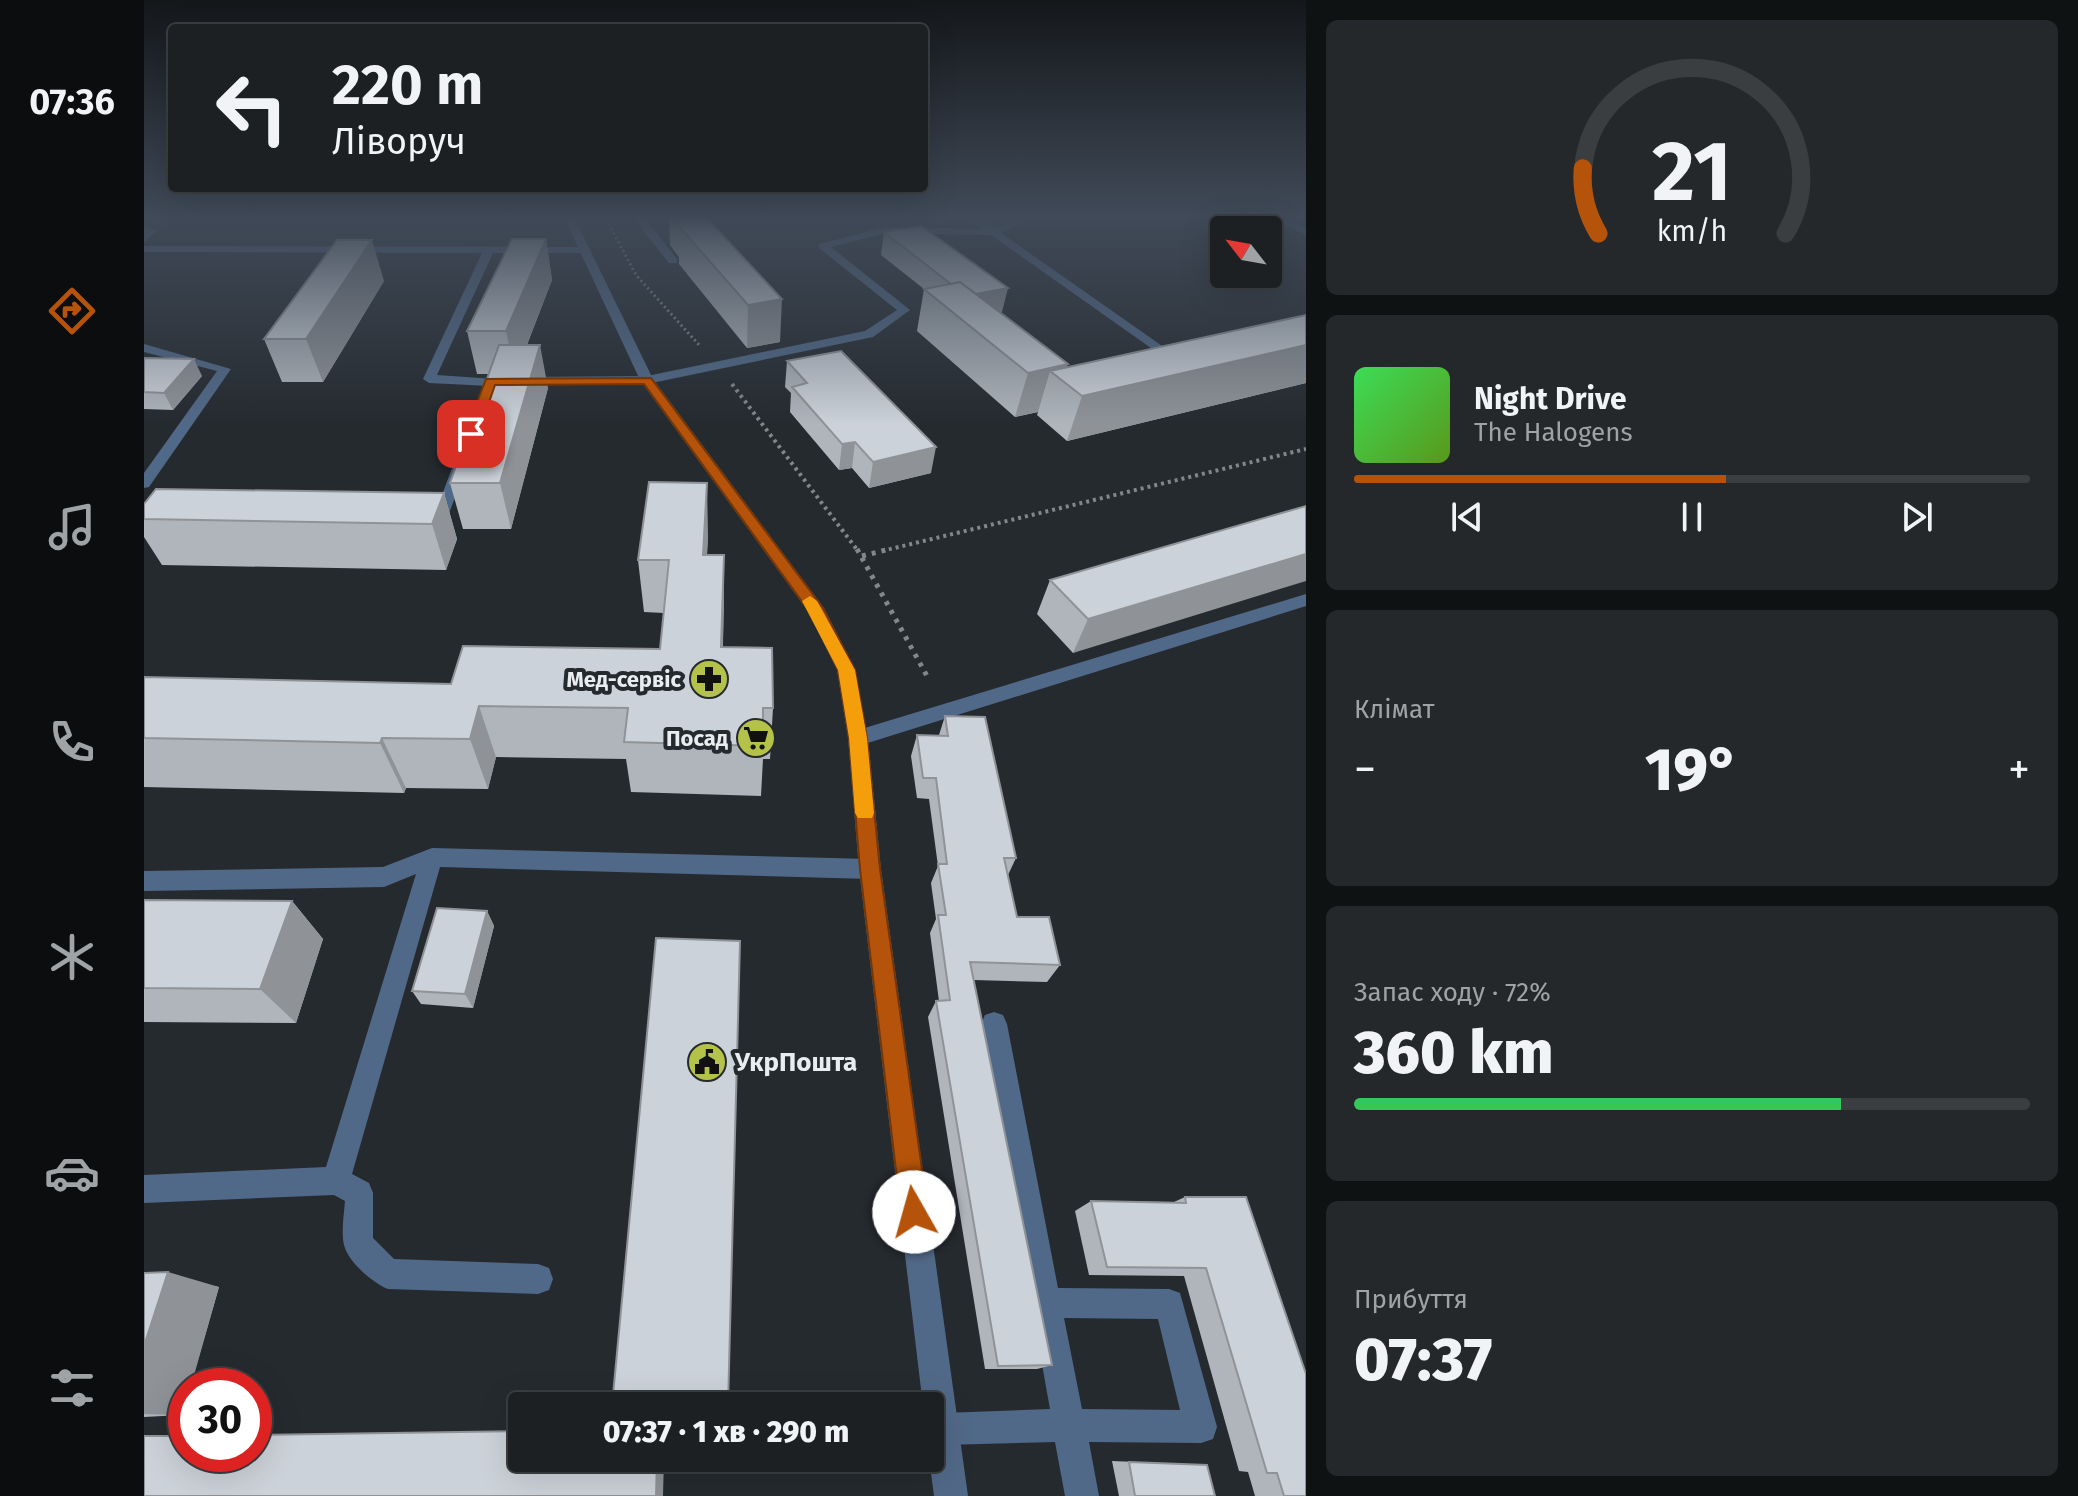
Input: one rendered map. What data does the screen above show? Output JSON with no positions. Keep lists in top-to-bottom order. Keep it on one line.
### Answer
{"places":{"pharmacy":["Мед-сервіс"],"supermarket":["Посад"],"public building":["УкрПошта"]},"north":"top left","page":{"tabs":"07:36","turn":["220 m","Ліворуч"],"song":["Night Drive","The Halogens"],"tile":["Клімат",["Запас ходу · 72%","360 km"],["Прибуття","07:37"]],"heat":["−","19°","+"],"limit":"30","trip":"07:37 · 1 хв · 290 m","gauge":["21","km/h"]}}
